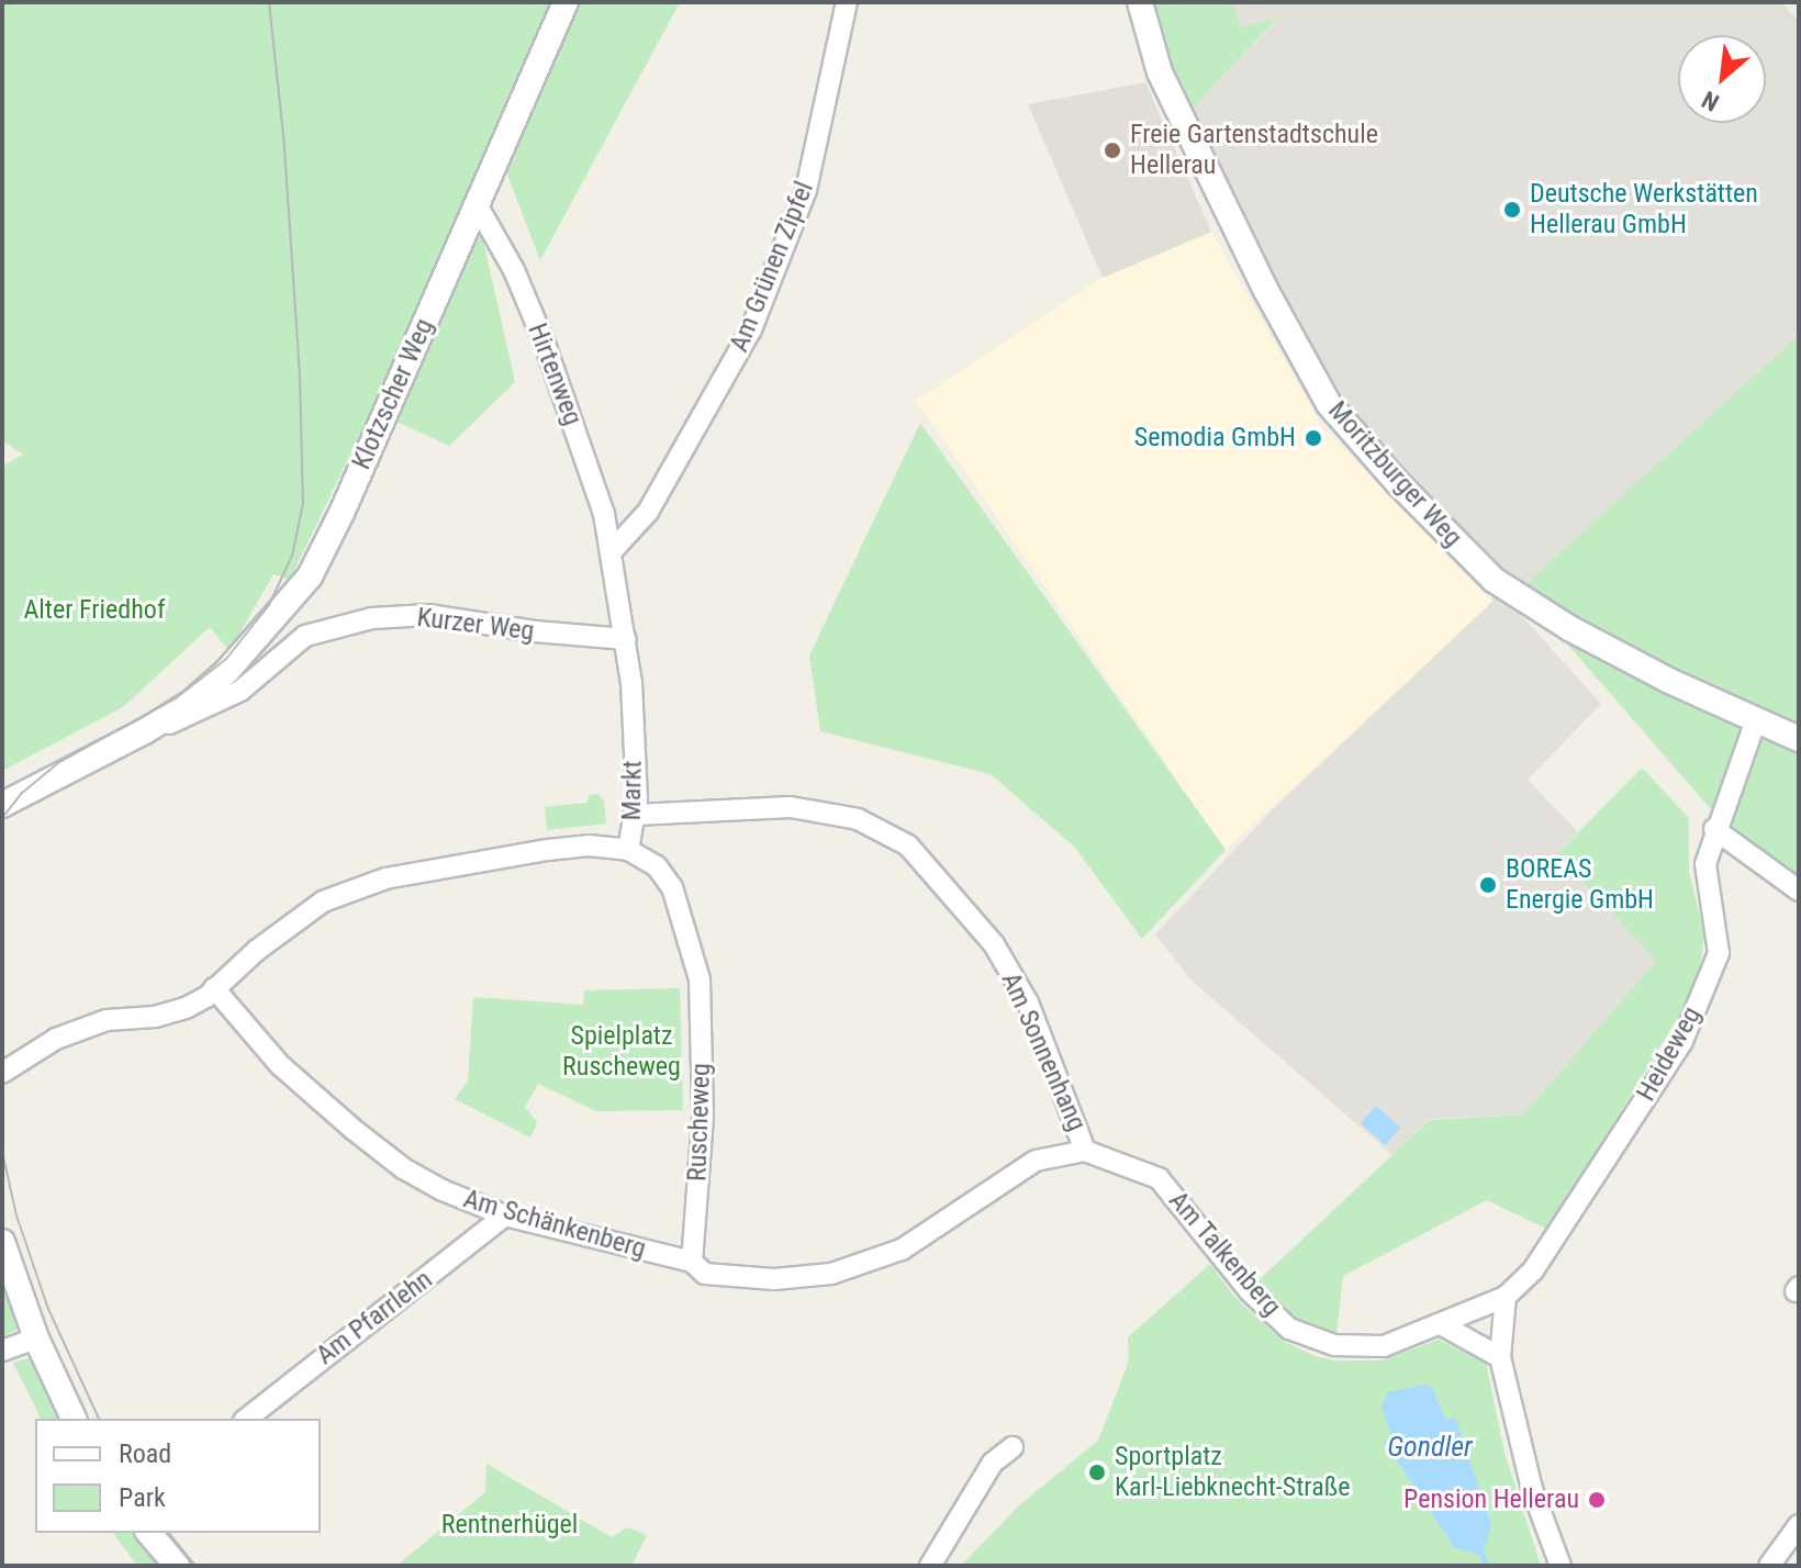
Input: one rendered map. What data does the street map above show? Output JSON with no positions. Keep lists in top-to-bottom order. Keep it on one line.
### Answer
{"streets":{"street":["Am Grünen Zipfel","Hirtenweg","Klotzscher Weg","Moritzburger Weg","Kurzer Weg","Markt","Am Sonnenhang","Heideweg","Ruscheweg","Am Schänkenberg","Am Talkenberg","Am Pfarrlehn"]},"crossings":[["Am Grünen Zipfel","Hirtenweg"],["Am Grünen Zipfel","Markt"],["Hirtenweg","Klotzscher Weg"],["Hirtenweg","Markt"],["Klotzscher Weg","Kurzer Weg"],["Moritzburger Weg","Heideweg"],["Kurzer Weg","Markt"],["Markt","Am Sonnenhang"],["Markt","Ruscheweg"],["Markt","Am Schänkenberg"],["Am Sonnenhang","Am Talkenberg"],["Heideweg","Am Talkenberg"],["Ruscheweg","Am Schänkenberg"],["Am Schänkenberg","Am Pfarrlehn"]],"water":["Gondler"],"parks":["Alter Friedhof","Spielplatz Ruscheweg","Rentnerhügel"],"places":["Freie Gartenstadtschule Hellerau","Deutsche Werkstätten Hellerau GmbH","Semodia GmbH","BOREAS Energie GmbH","Sportplatz Karl-Liebknecht-Straße","Pension Hellerau"],"legend":["Road","Park"],"north":"bottom left"}
